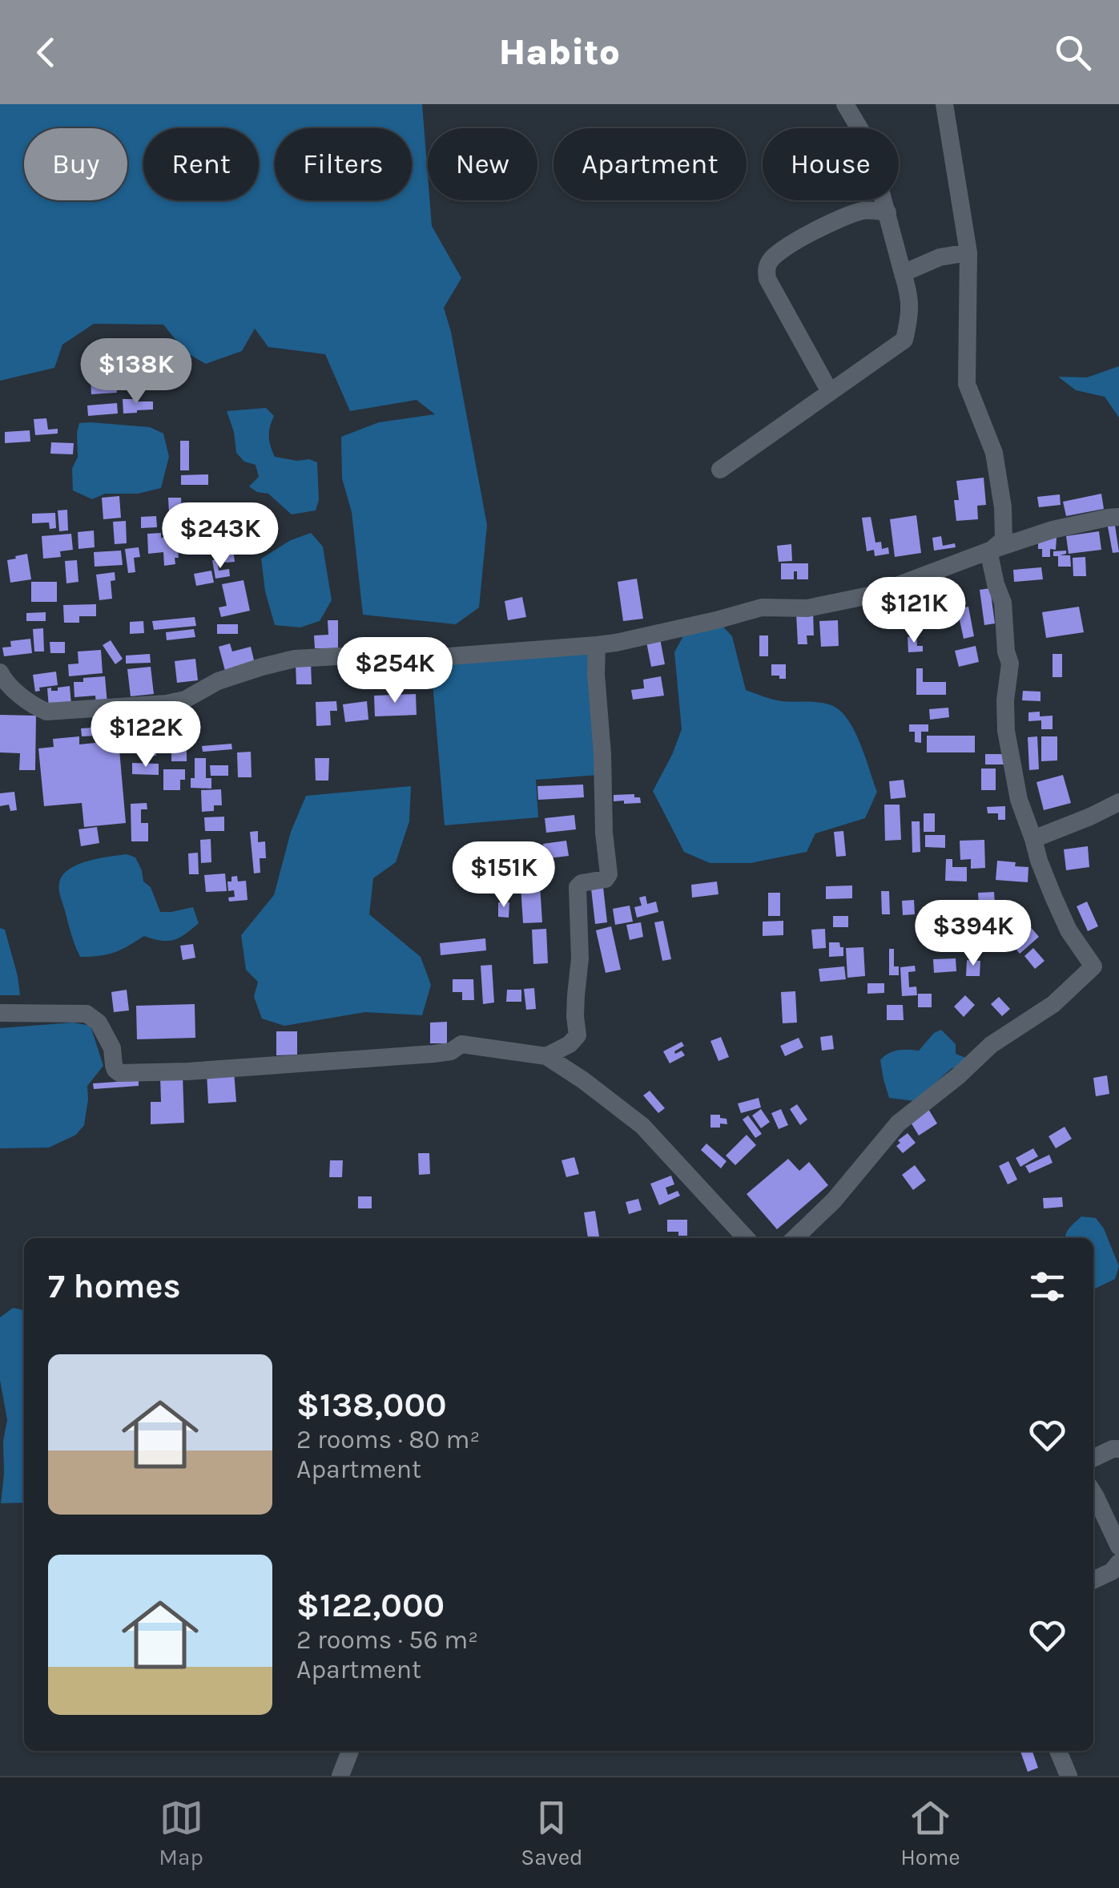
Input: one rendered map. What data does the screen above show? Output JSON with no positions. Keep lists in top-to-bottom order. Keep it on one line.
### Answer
{"page":{"header":"Habito","chip":["Buy","Rent","Filters","New","Apartment","House"],"price":["$138K","$243K","$121K","$254K","$122K","$151K","$394K"],"heading":"7 homes","list":[{"name":"$138,000","note":"2 rooms · 80 m² · Apartment"},{"name":"$122,000","note":"2 rooms · 56 m² · Apartment"}],"tabs":["Map","Saved","Home"]}}
